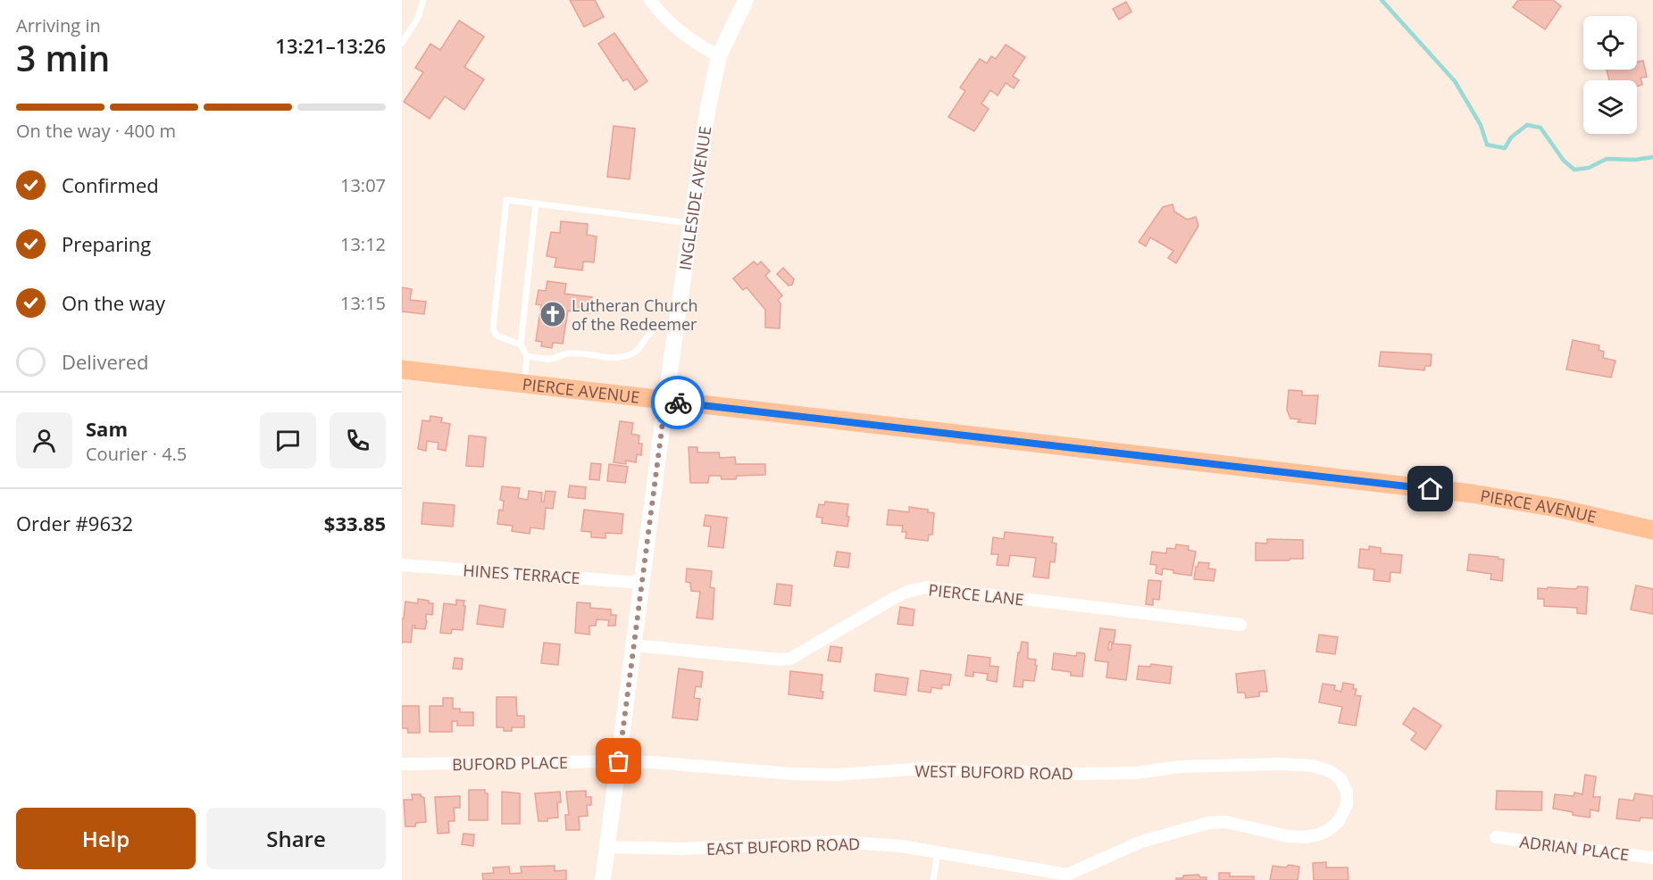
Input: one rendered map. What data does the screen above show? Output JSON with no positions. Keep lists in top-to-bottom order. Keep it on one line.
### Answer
{"streets":{"main road":["PIERCE AVENUE"],"street":["INGLESIDE AVENUE","HINES TERRACE","PIERCE LANE","BUFORD PLACE","WEST BUFORD ROAD","EAST BUFORD ROAD","ADRIAN PLACE"]},"crossings":[["INGLESIDE AVENUE","PIERCE AVENUE"],["INGLESIDE AVENUE","HINES TERRACE"],["INGLESIDE AVENUE","PIERCE LANE"],["INGLESIDE AVENUE","BUFORD PLACE"],["INGLESIDE AVENUE","WEST BUFORD ROAD"],["INGLESIDE AVENUE","EAST BUFORD ROAD"],["BUFORD PLACE","WEST BUFORD ROAD"],["WEST BUFORD ROAD","EAST BUFORD ROAD"]],"places":{"church":["Lutheran Church of the Redeemer"]},"page":{"heading":["3 min","Arriving in","13:21–13:26"],"panel":["Sam","Courier · 4.5","Order #9632","$33.85"],"bar":"On the way · 400 m","list":[["Confirmed","13:07"],["Preparing","13:12"],["On the way","13:15"],"Delivered"],"buttons":["Help","Share"]}}
